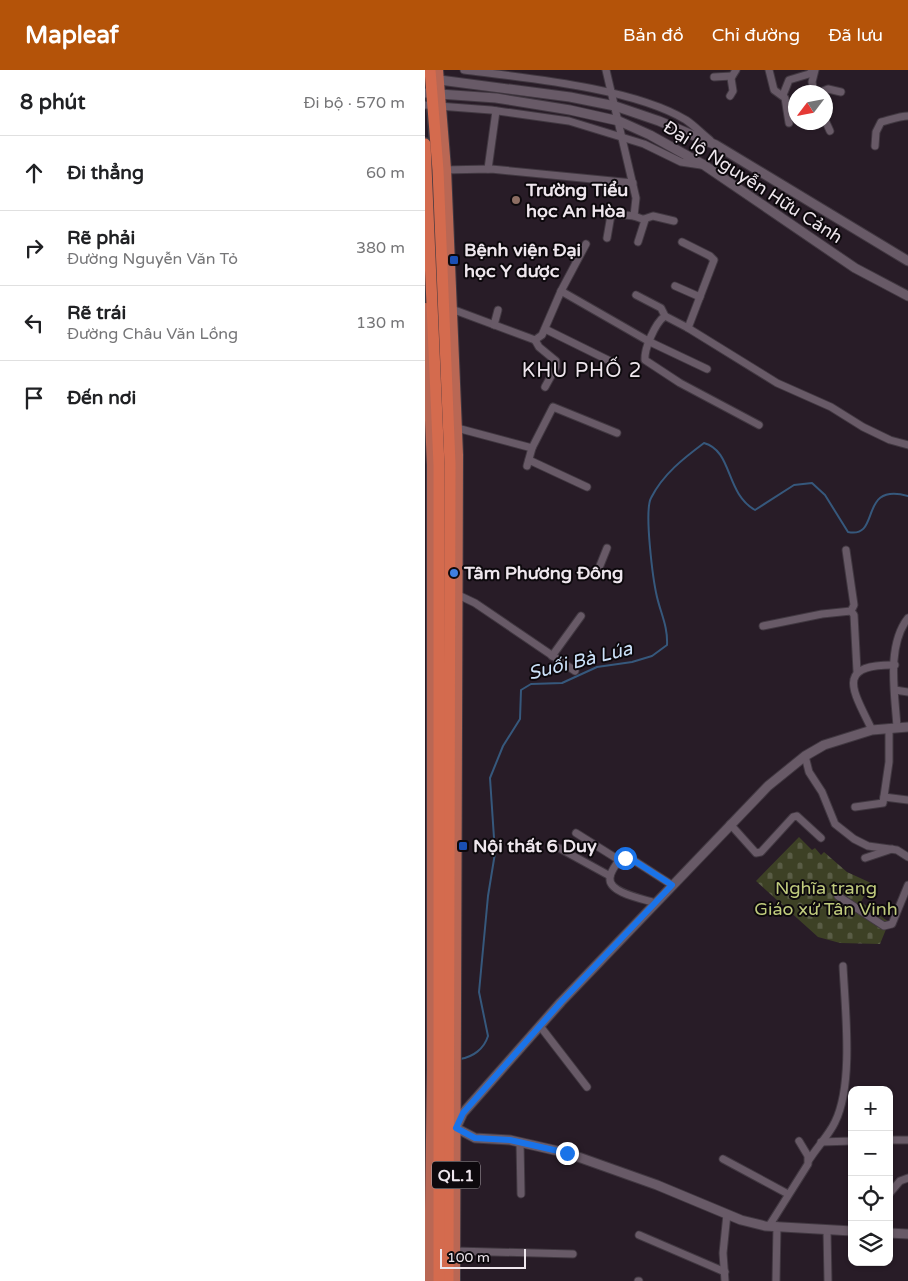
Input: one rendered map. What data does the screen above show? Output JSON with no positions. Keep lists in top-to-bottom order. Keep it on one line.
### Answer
{"streets":{"highway":["QL.1"],"street":["Đại lộ Nguyễn Hữu Cảnh"]},"crossings":[["Đại lộ Nguyễn Hữu Cảnh","QL.1"]],"districts":["KHU PHỐ 2"],"water":["Suối Bà Lúa"],"parks":["Nghĩa trang Giáo xứ Tân Vinh"],"places":{"other":["Trường Tiểu học An Hòa","Tâm Phương Đông"],"transit":["Bệnh viện Đại học Y dược","Nội thất 6 Duy"]},"scale_bar":"100 m","north":"bottom left","page":{"header":"Mapleaf","nav":["Bản đồ","Chỉ đường","Đã lưu"],"heading":["8 phút","Đi bộ · 570 m"],"list":[["Đi thẳng","60 m"],["Rẽ phải","Đường Nguyễn Văn Tỏ","380 m"],["Rẽ trái","Đường Châu Văn Lồng","130 m"],"Đến nơi"],"map_buttons":["+","−"],"scale":"100 m"}}
